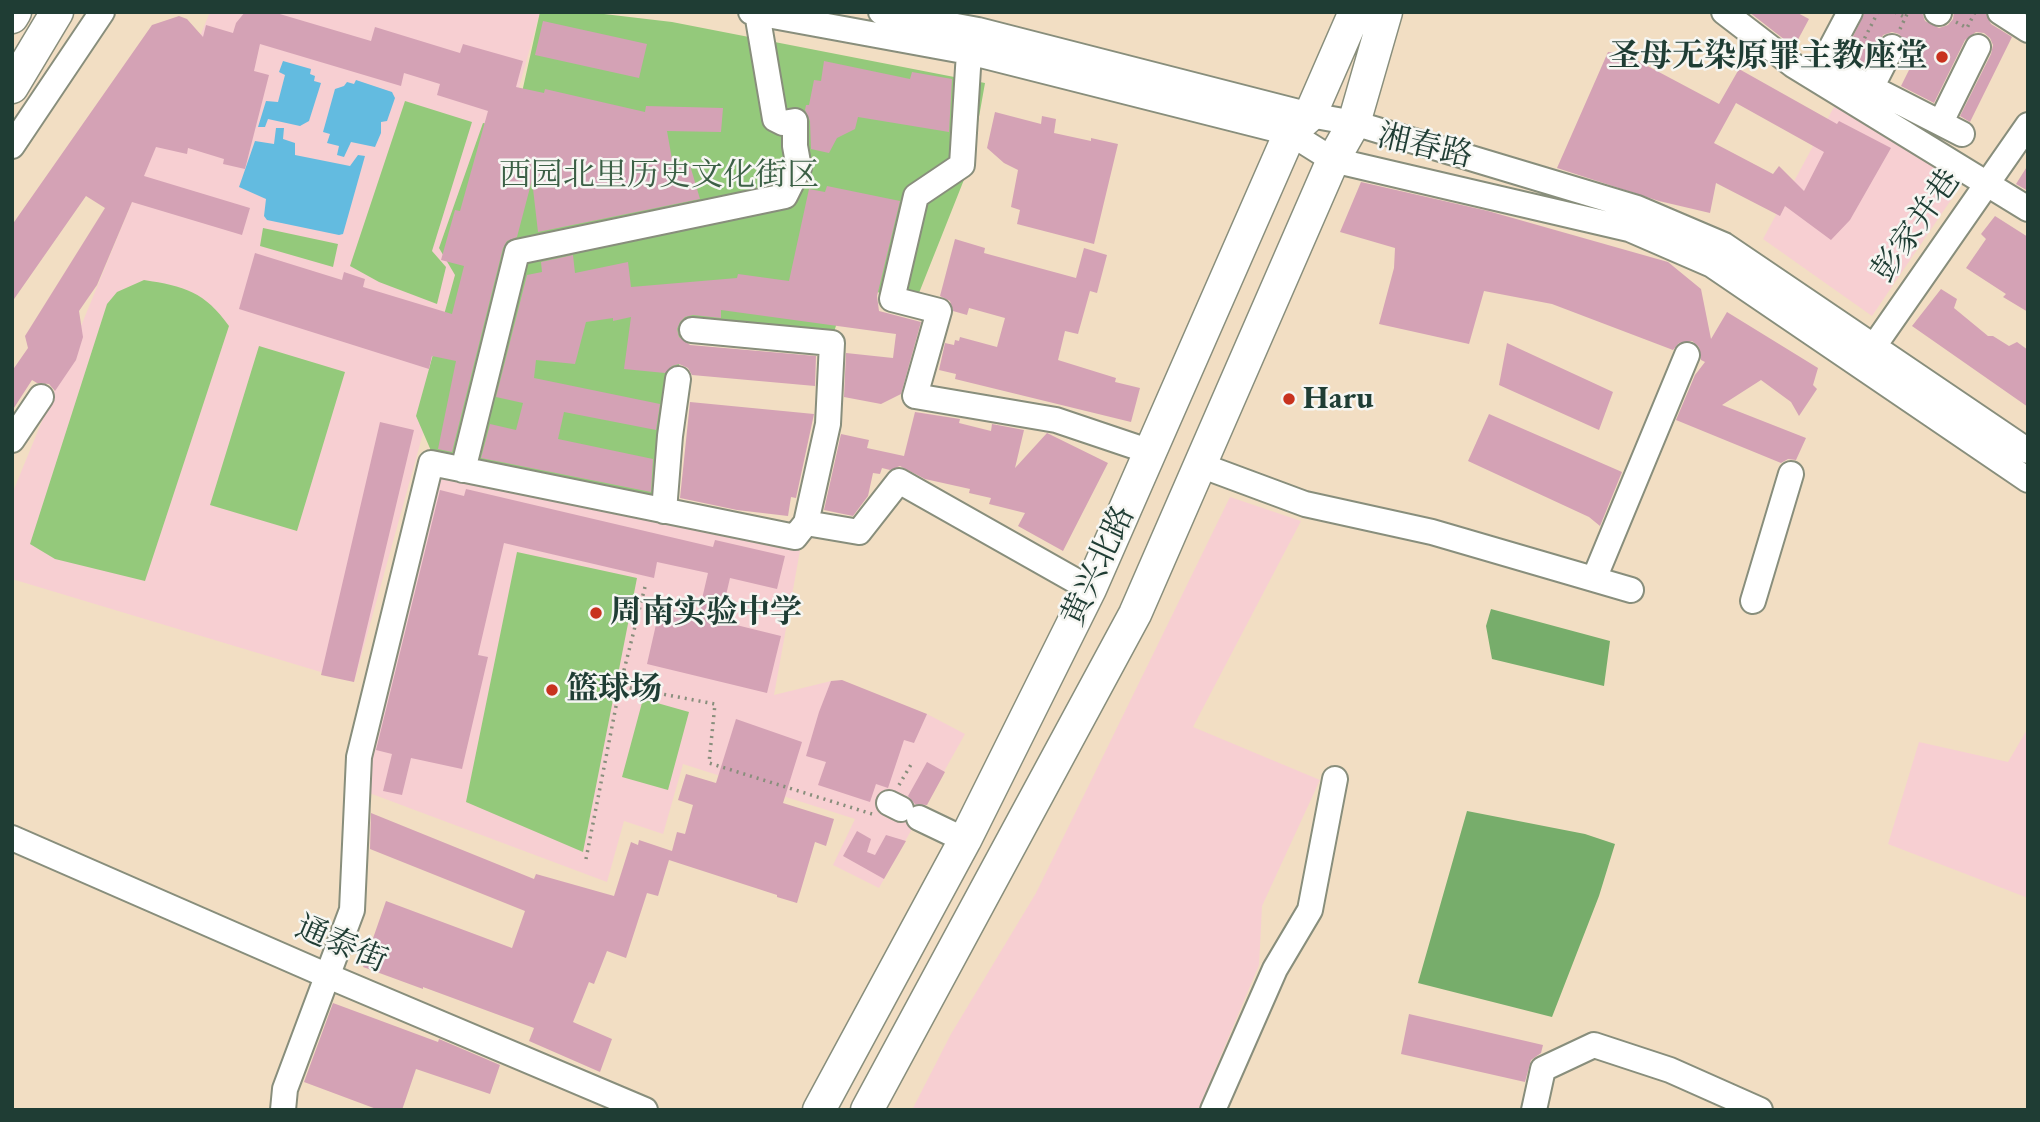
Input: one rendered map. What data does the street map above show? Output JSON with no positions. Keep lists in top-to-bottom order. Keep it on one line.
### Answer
{"streets":{"main road":["黄兴北路"],"street":["湘春路","彭家并巷","通泰街"]},"crossings":[["湘春路","彭家并巷"],["湘春路","黄兴北路"]],"parks":["西园北里历史文化街区"],"places":["圣母无染原罪主教座堂","Haru","周南实验中学","篮球场"]}
